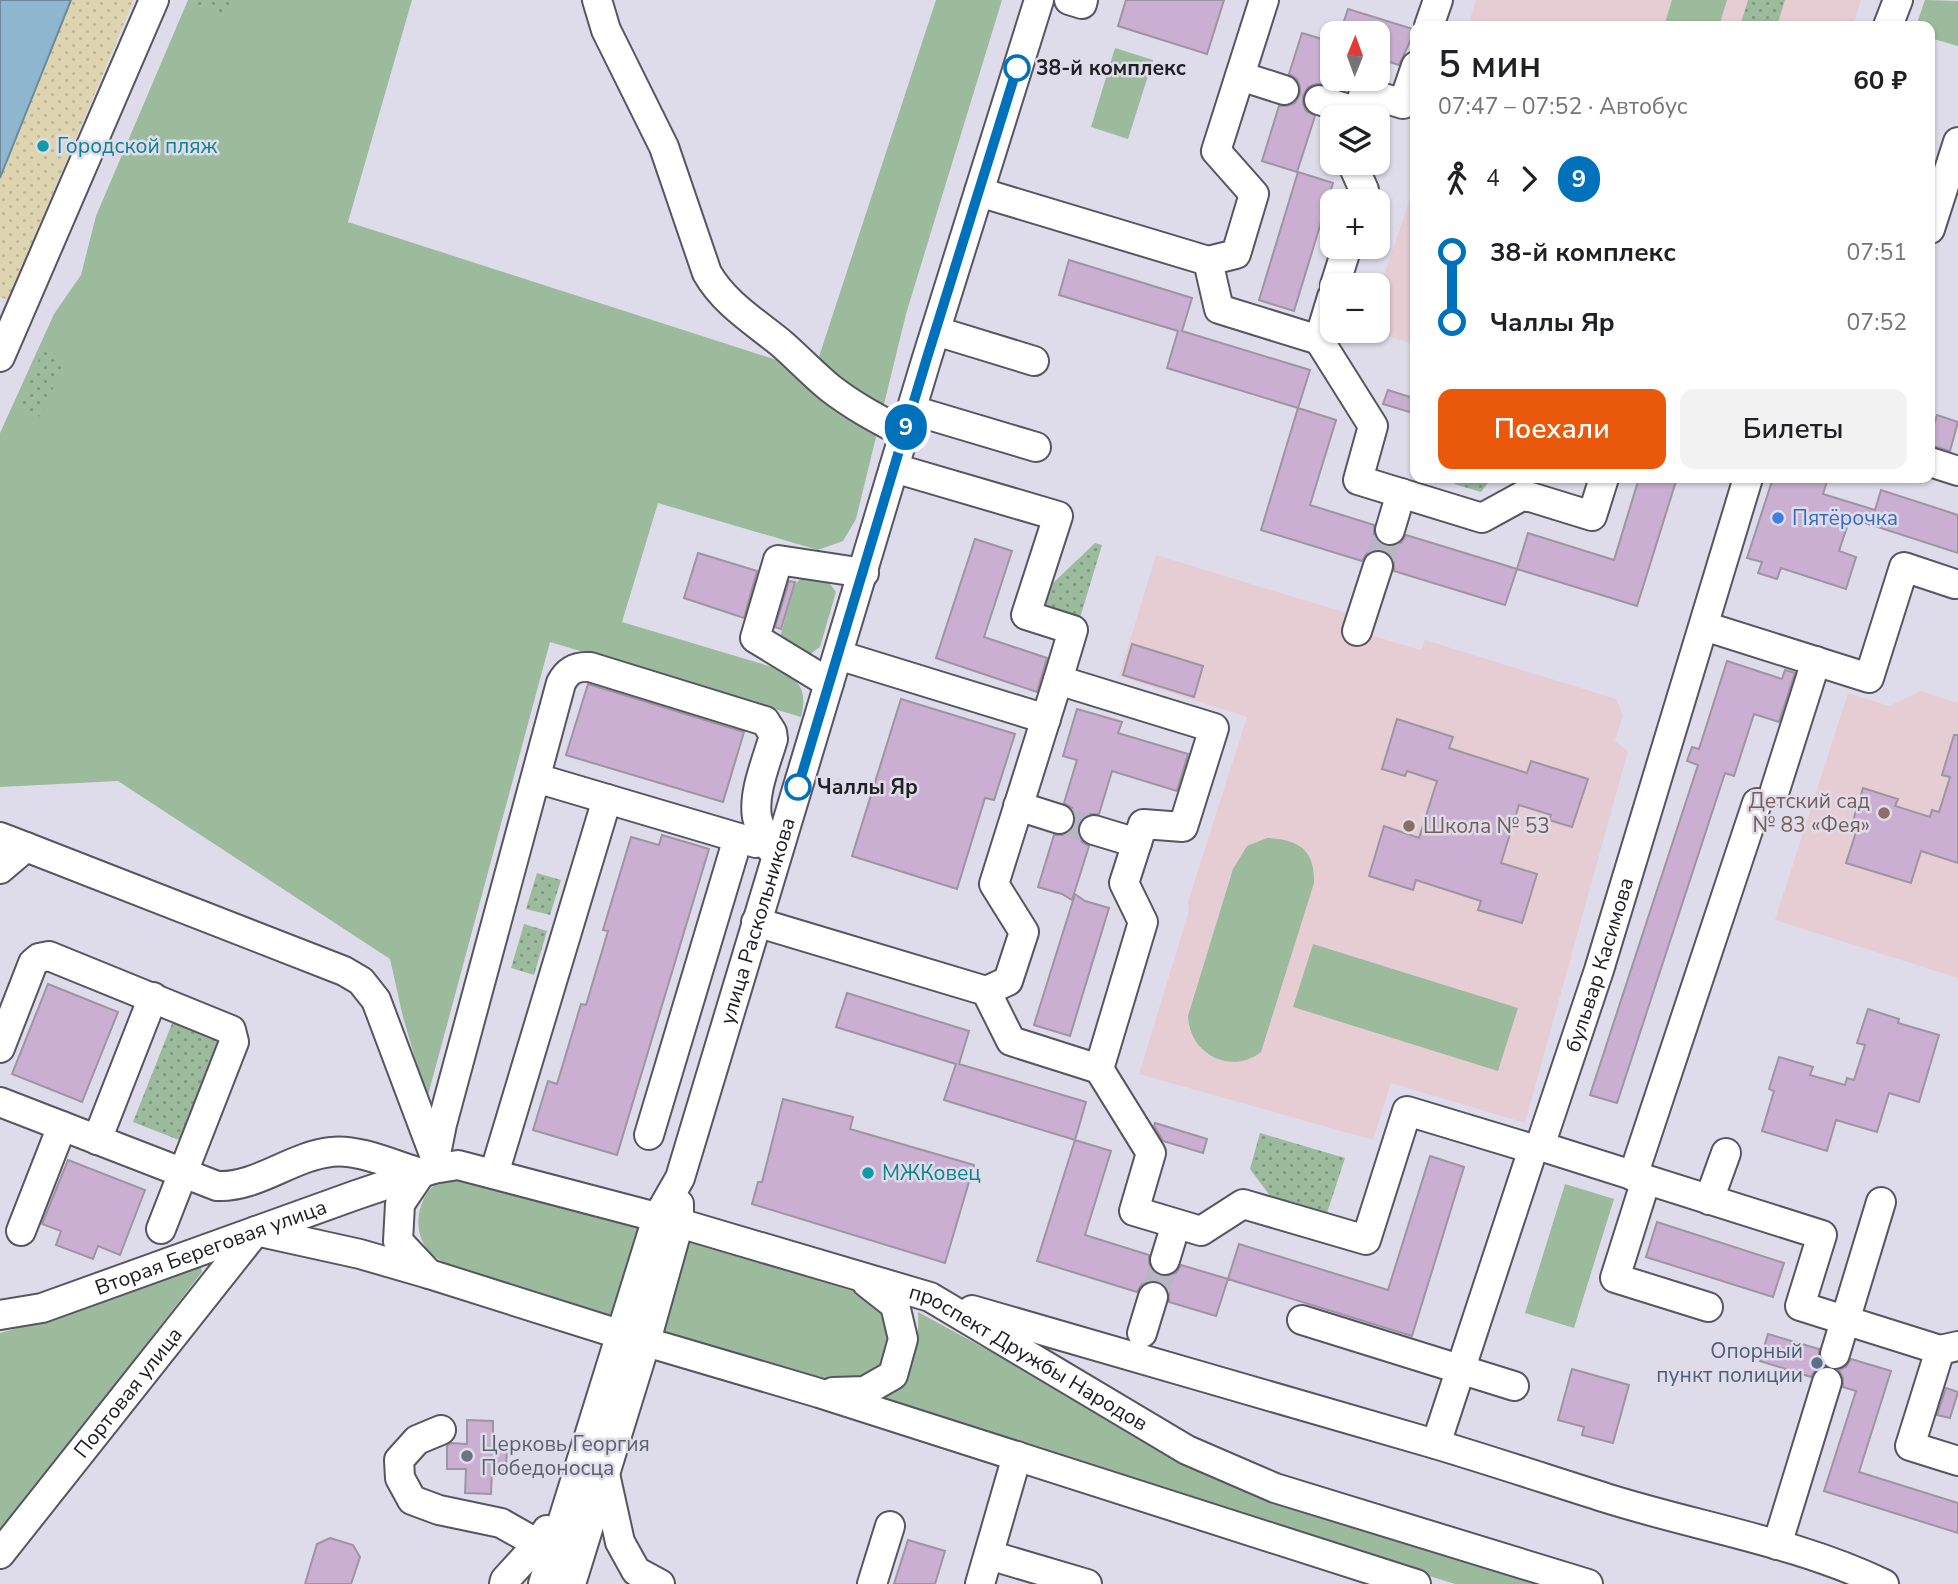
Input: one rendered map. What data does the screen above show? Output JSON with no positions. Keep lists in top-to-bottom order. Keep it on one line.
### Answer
{"streets":{"street":["улица Раскольникова","бульвар Касимова","Вторая Береговая улица","проспект Дружбы Народов","Портовая улица"]},"crossings":[["улица Раскольникова","проспект Дружбы Народов"],["Вторая Береговая улица","проспект Дружбы Народов"],["Вторая Береговая улица","Портовая улица"]],"places":["38-й комплекс","Городской пляж","Пятёрочка","Чаллы Яр","Детский сад № 83 «Фея»","Школа № 53","МЖКовец","Опорный пункт полиции","Церковь Георгия Победоносца"],"lines":["bus line 9"],"north":"top","page":{"on_map":"9","map_buttons":["+","−"],"heading":["5 мин","07:47 – 07:52 · Автобус","60 ₽"],"legs":["4","9"],"list":[{"name":"38-й комплекс","value":"07:51"},{"name":"Чаллы Яр","value":"07:52"}],"buttons":["Поехали","Билеты"]}}
